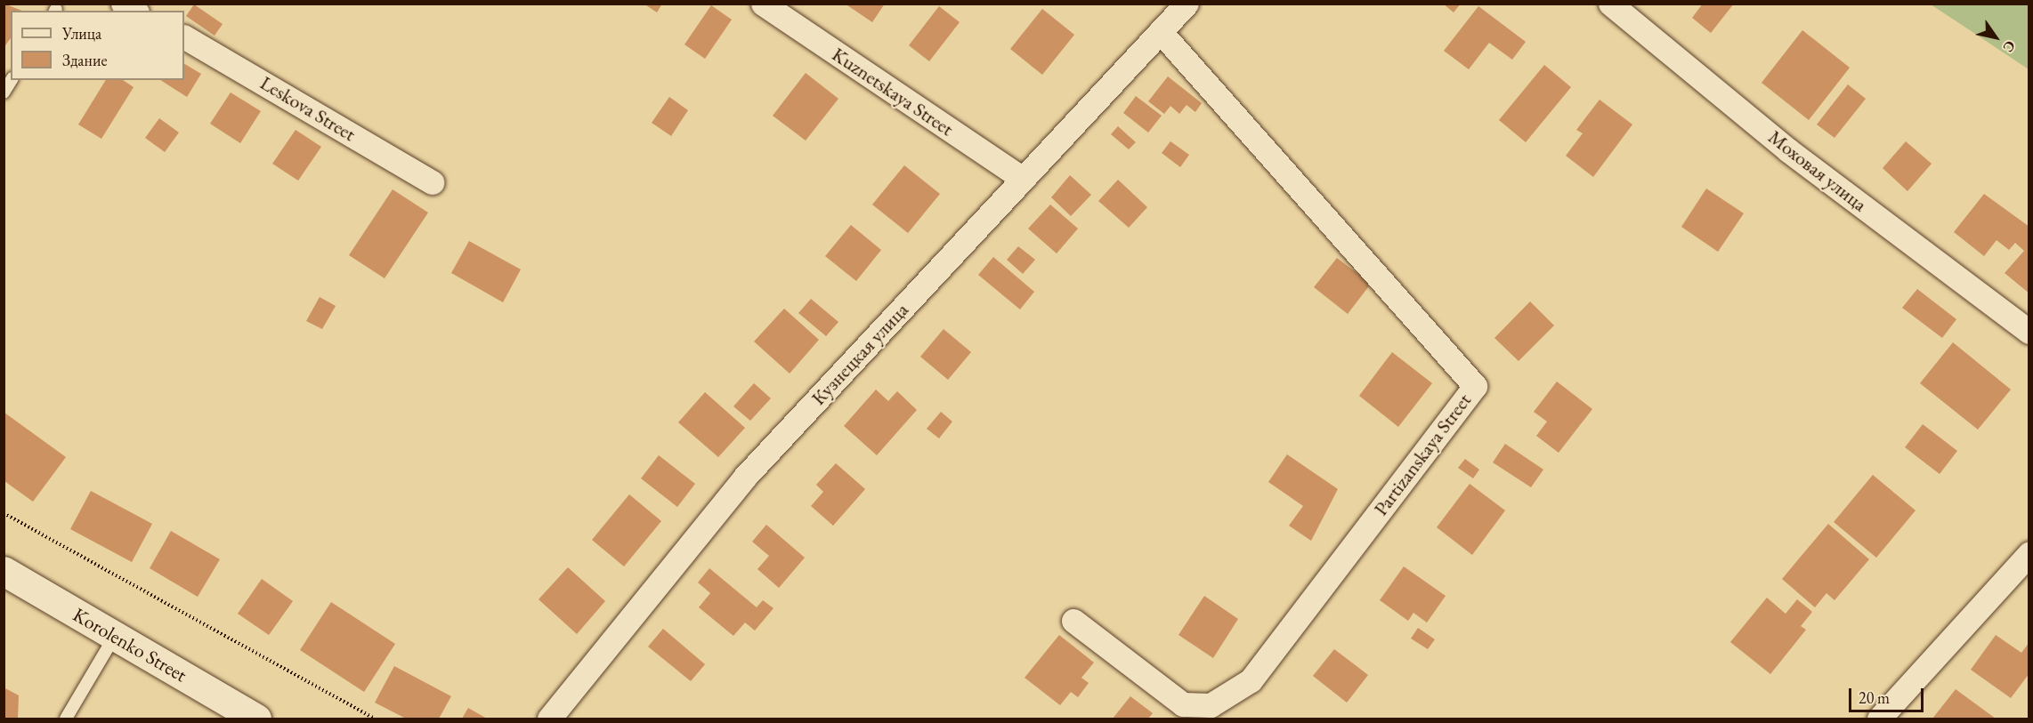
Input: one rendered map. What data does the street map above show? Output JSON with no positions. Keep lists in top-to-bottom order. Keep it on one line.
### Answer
{"streets":{"street":["Kuznetskaya Street","Leskova Street","Моховая улица","Кузнецкая улица","Partizanskaya Street","Korolenko Street"]},"crossings":[["Kuznetskaya Street","Кузнецкая улица"],["Кузнецкая улица","Partizanskaya Street"]],"legend":["Улица","Здание"],"scale_bar":"20 m","north":"bottom right"}
